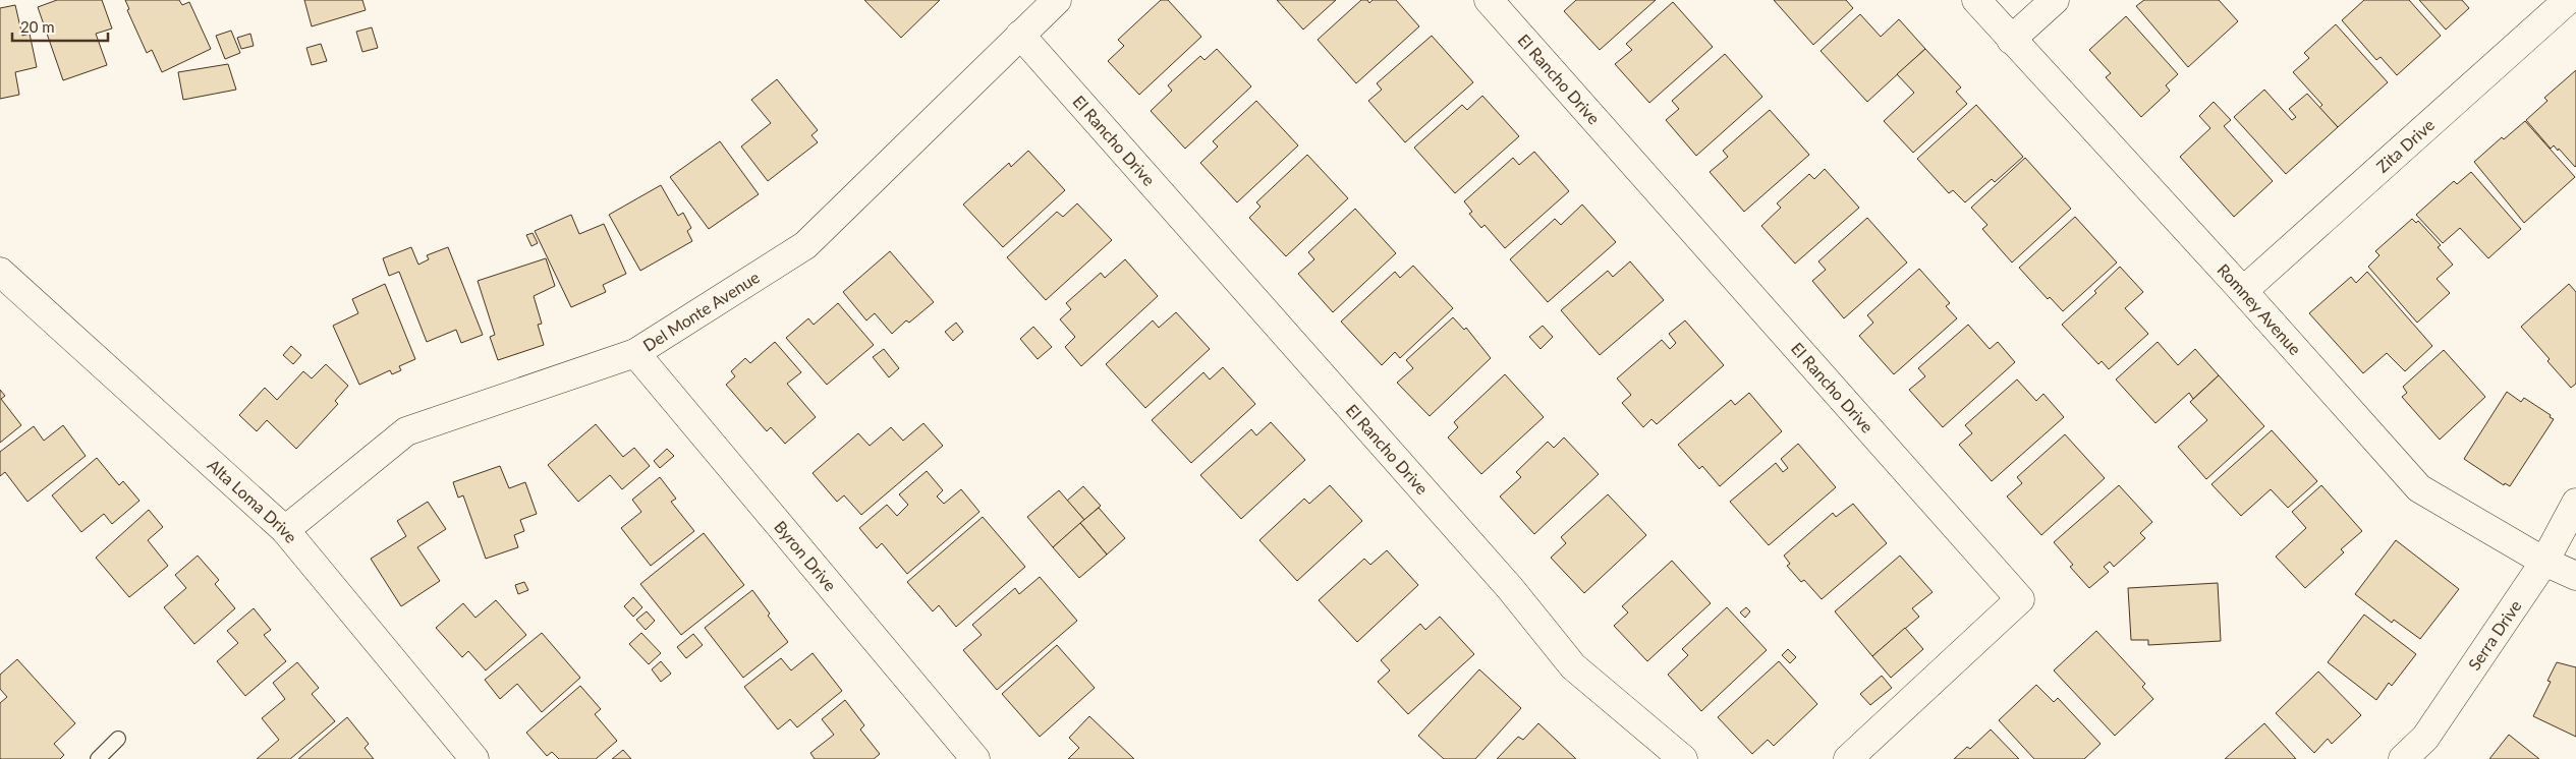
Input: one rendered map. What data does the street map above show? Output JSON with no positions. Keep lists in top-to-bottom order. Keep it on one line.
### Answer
{"streets":{"street":["El Rancho Drive","Zita Drive","Romney Avenue","Del Monte Avenue","Alta Loma Drive","Byron Drive","Serra Drive"]},"crossings":[["El Rancho Drive","Del Monte Avenue"],["Zita Drive","Romney Avenue"],["Romney Avenue","Serra Drive"],["Del Monte Avenue","Alta Loma Drive"],["Del Monte Avenue","Byron Drive"]],"scale_bar":"20 m"}
